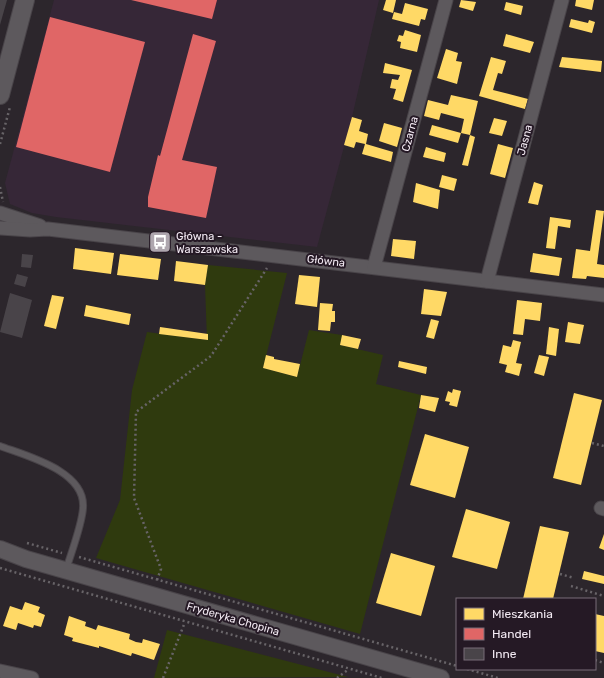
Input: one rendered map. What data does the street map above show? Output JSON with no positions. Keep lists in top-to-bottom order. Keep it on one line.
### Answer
{"streets":{"street":["Czarna","Jasna","Główna","Fryderyka Chopina"]},"crossings":[["Czarna","Główna"],["Jasna","Główna"]],"places":{"bus stop":["Główna - Warszawska"]},"legend":["Mieszkania","Handel","Inne"]}
